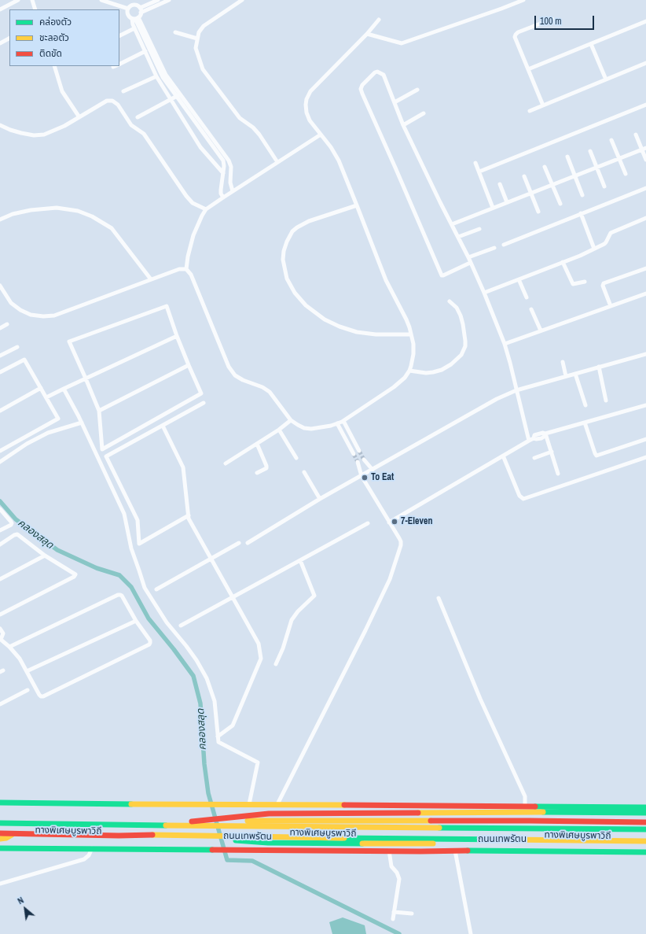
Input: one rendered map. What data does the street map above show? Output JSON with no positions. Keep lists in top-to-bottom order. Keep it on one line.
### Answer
{"streets":{"main road":["ทางพิเศษบูรพาวิถี","ถนนเทพรัตน"]},"water":["คลองสลุด"],"places":["To Eat","7-Eleven"],"legend":["คล่องตัว","ชะลอตัว","ติดขัด"],"scale_bar":"100 m","north":"top left"}
